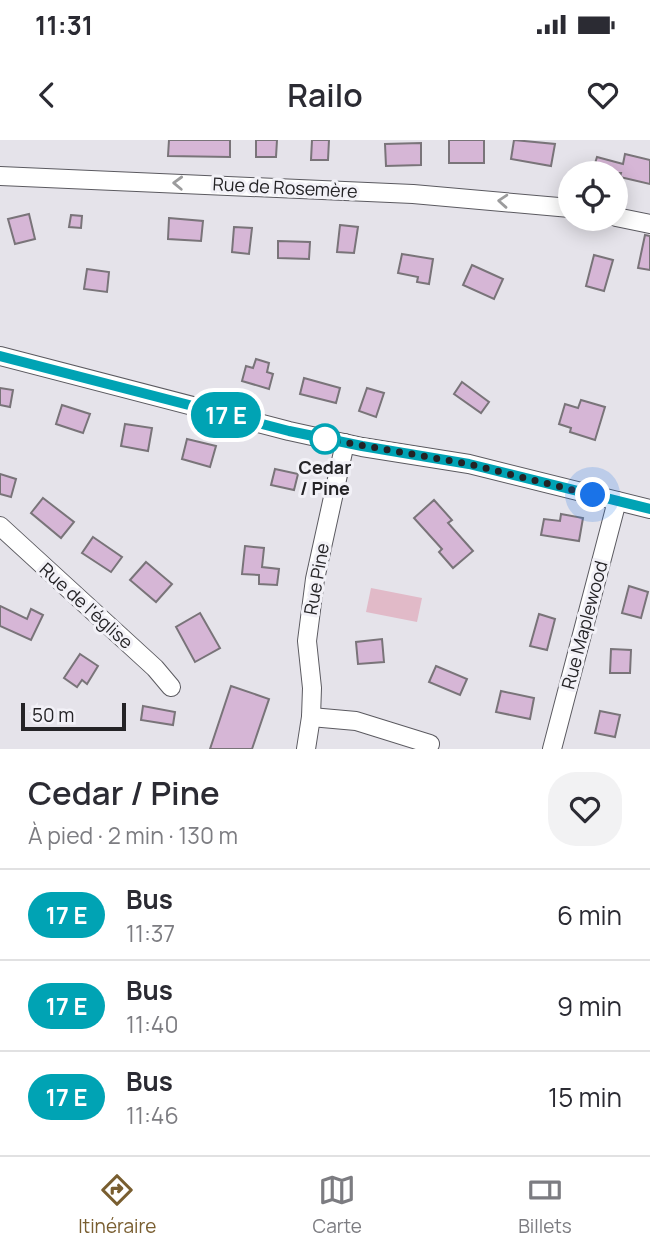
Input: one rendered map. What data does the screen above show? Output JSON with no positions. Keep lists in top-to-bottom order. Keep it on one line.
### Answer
{"streets":{"street":["Rue de Rosemère","Rue Pine","Rue de l'église","Rue Maplewood"]},"one_way":["Rue de Rosemère"],"places":["Cedar / Pine"],"scale_bar":"50 m","page":{"status":"11:31","header":"Railo","on_map":"17 E","scale":"50 m","heading":["Cedar / Pine","À pied · 2 min · 130 m"],"list":[{"mark":"17 E","name":"Bus","note":"11:37","value":"6 min"},{"mark":"17 E","name":"Bus","note":"11:40","value":"9 min"},{"mark":"17 E","name":"Bus","note":"11:46","value":"15 min"}],"tabs":["Itinéraire","Carte","Billets"]}}
